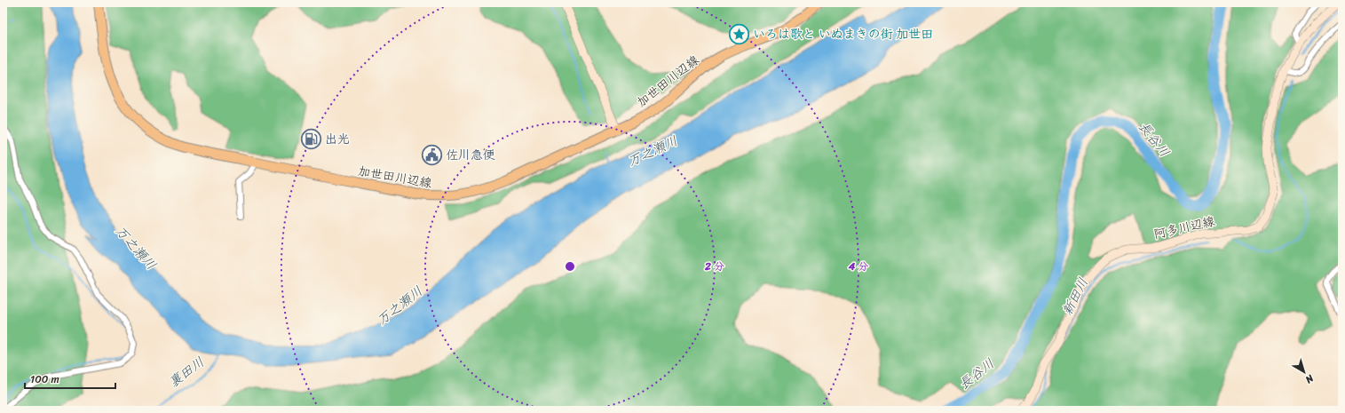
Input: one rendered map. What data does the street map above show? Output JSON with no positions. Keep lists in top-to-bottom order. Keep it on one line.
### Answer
{"streets":{"main road":["加世田川辺線","阿多川辺線"]},"water":["長谷川","万之瀬川","新田川","裏田川"],"places":{"place":["いろは歌と いぬまきの街 加世田"],"fuel station":["出光"],"public building":["佐川急便"]},"scale_bar":"100 m","north":"bottom right","rings":["2 分","4 分"]}
